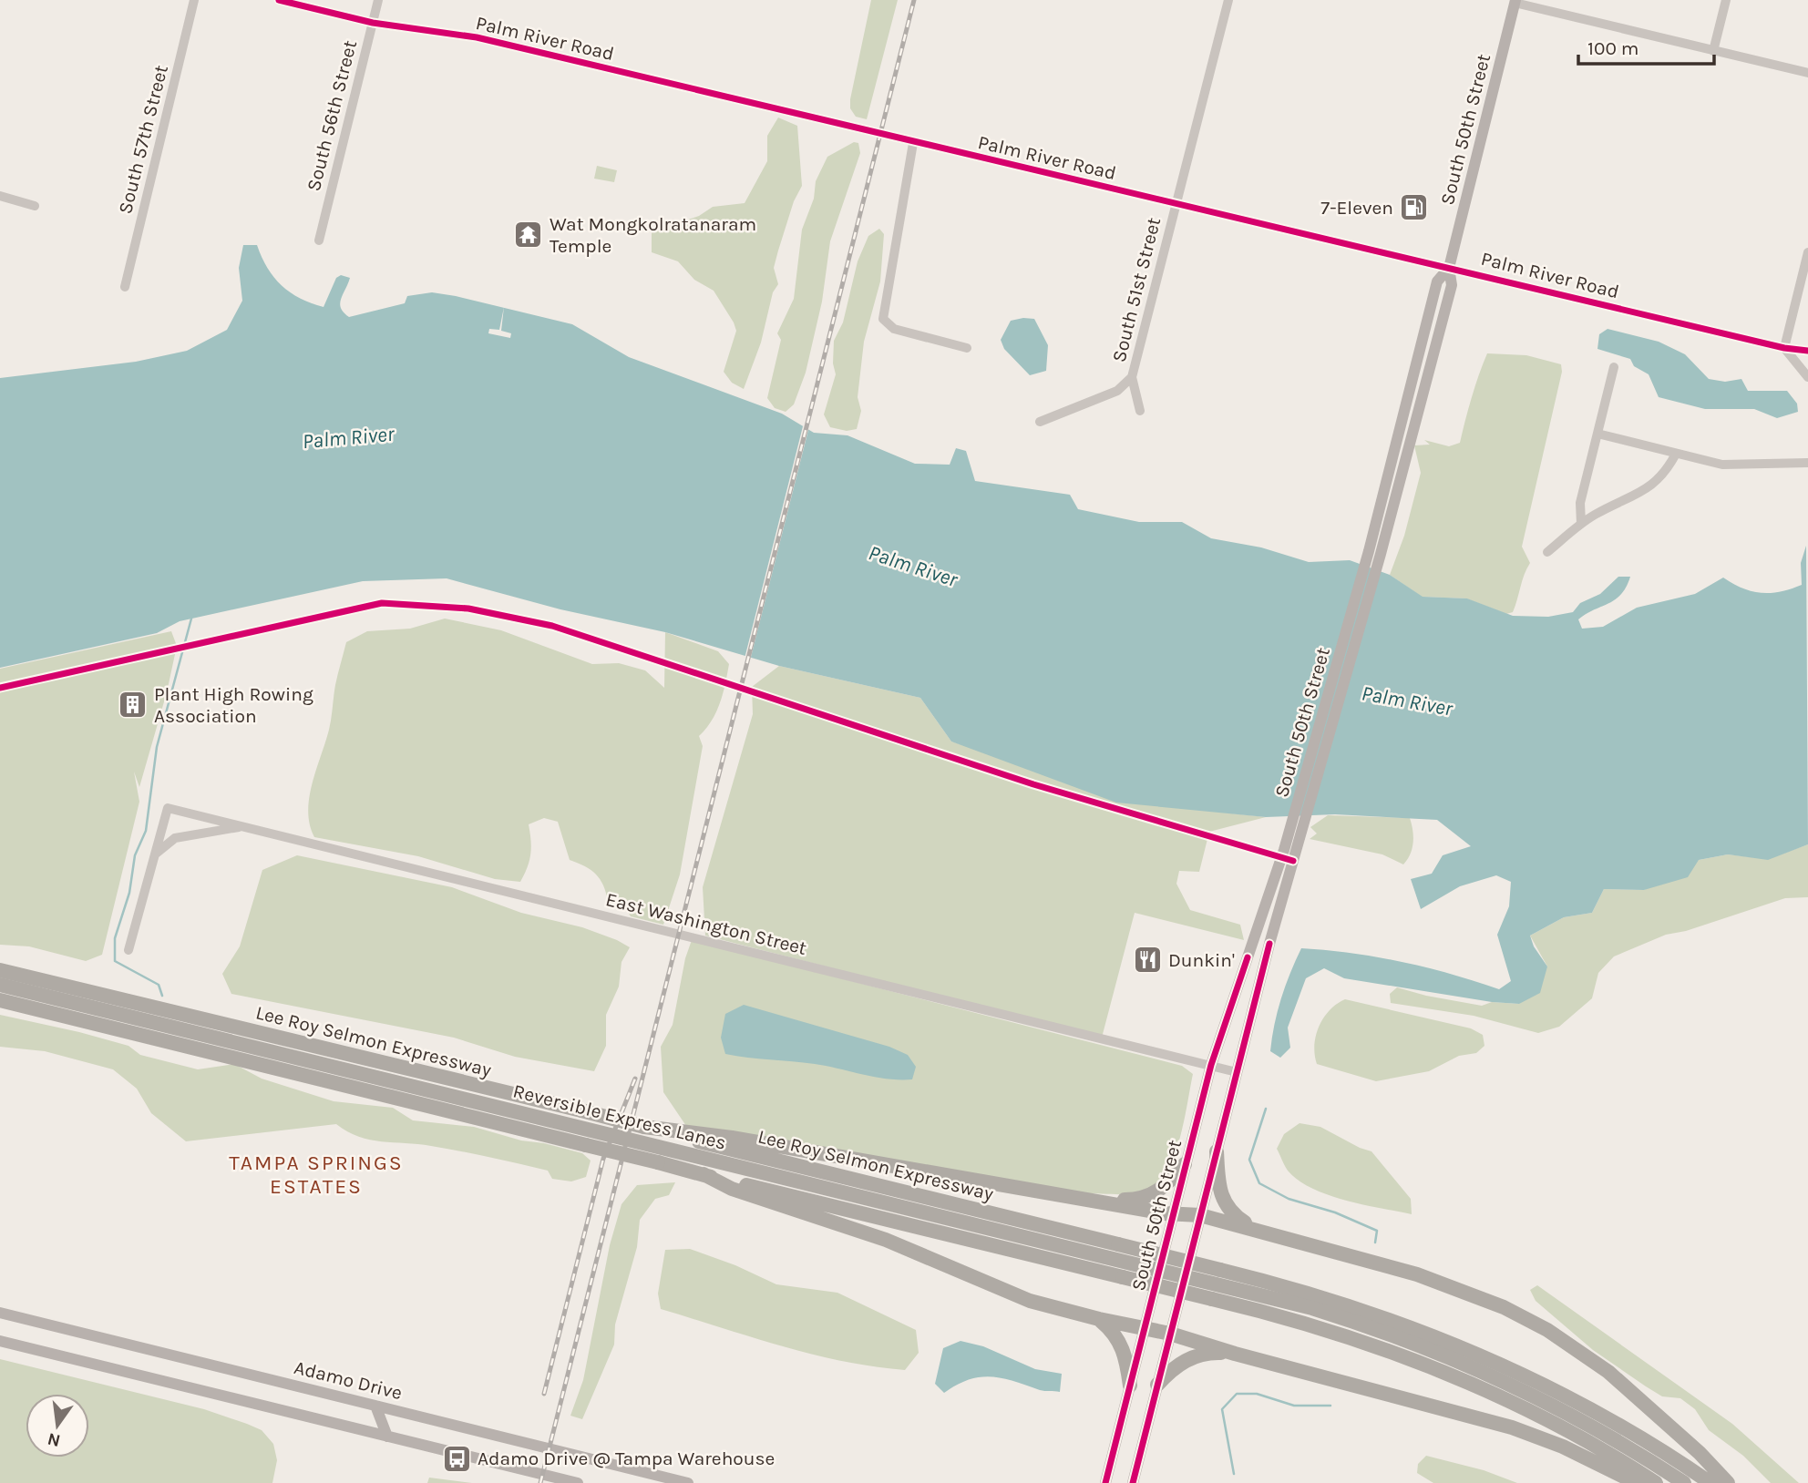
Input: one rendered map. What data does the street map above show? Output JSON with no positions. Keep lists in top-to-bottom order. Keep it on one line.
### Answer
{"streets":{"highway":["Lee Roy Selmon Expressway","Reversible Express Lanes"],"main road":["South 50th Street","Adamo Drive"],"street":["Palm River Road","South 56th Street","South 57th Street","South 51st Street","East Washington Street"]},"crossings":[["Palm River Road","South 56th Street"],["Palm River Road","South 50th Street"],["Palm River Road","South 51st Street"],["South 50th Street","East Washington Street"]],"districts":["TAMPA SPRINGS ESTATES"],"water":["Palm River"],"places":{"fuel station":["7-Eleven"],"temple":["Wat Mongkolratanaram Temple"],"building":["Plant High Rowing Association"],"restaurant":["Dunkin'"],"bus stop":["Adamo Drive @ Tampa Warehouse"]},"scale_bar":"100 m","north":"bottom"}
